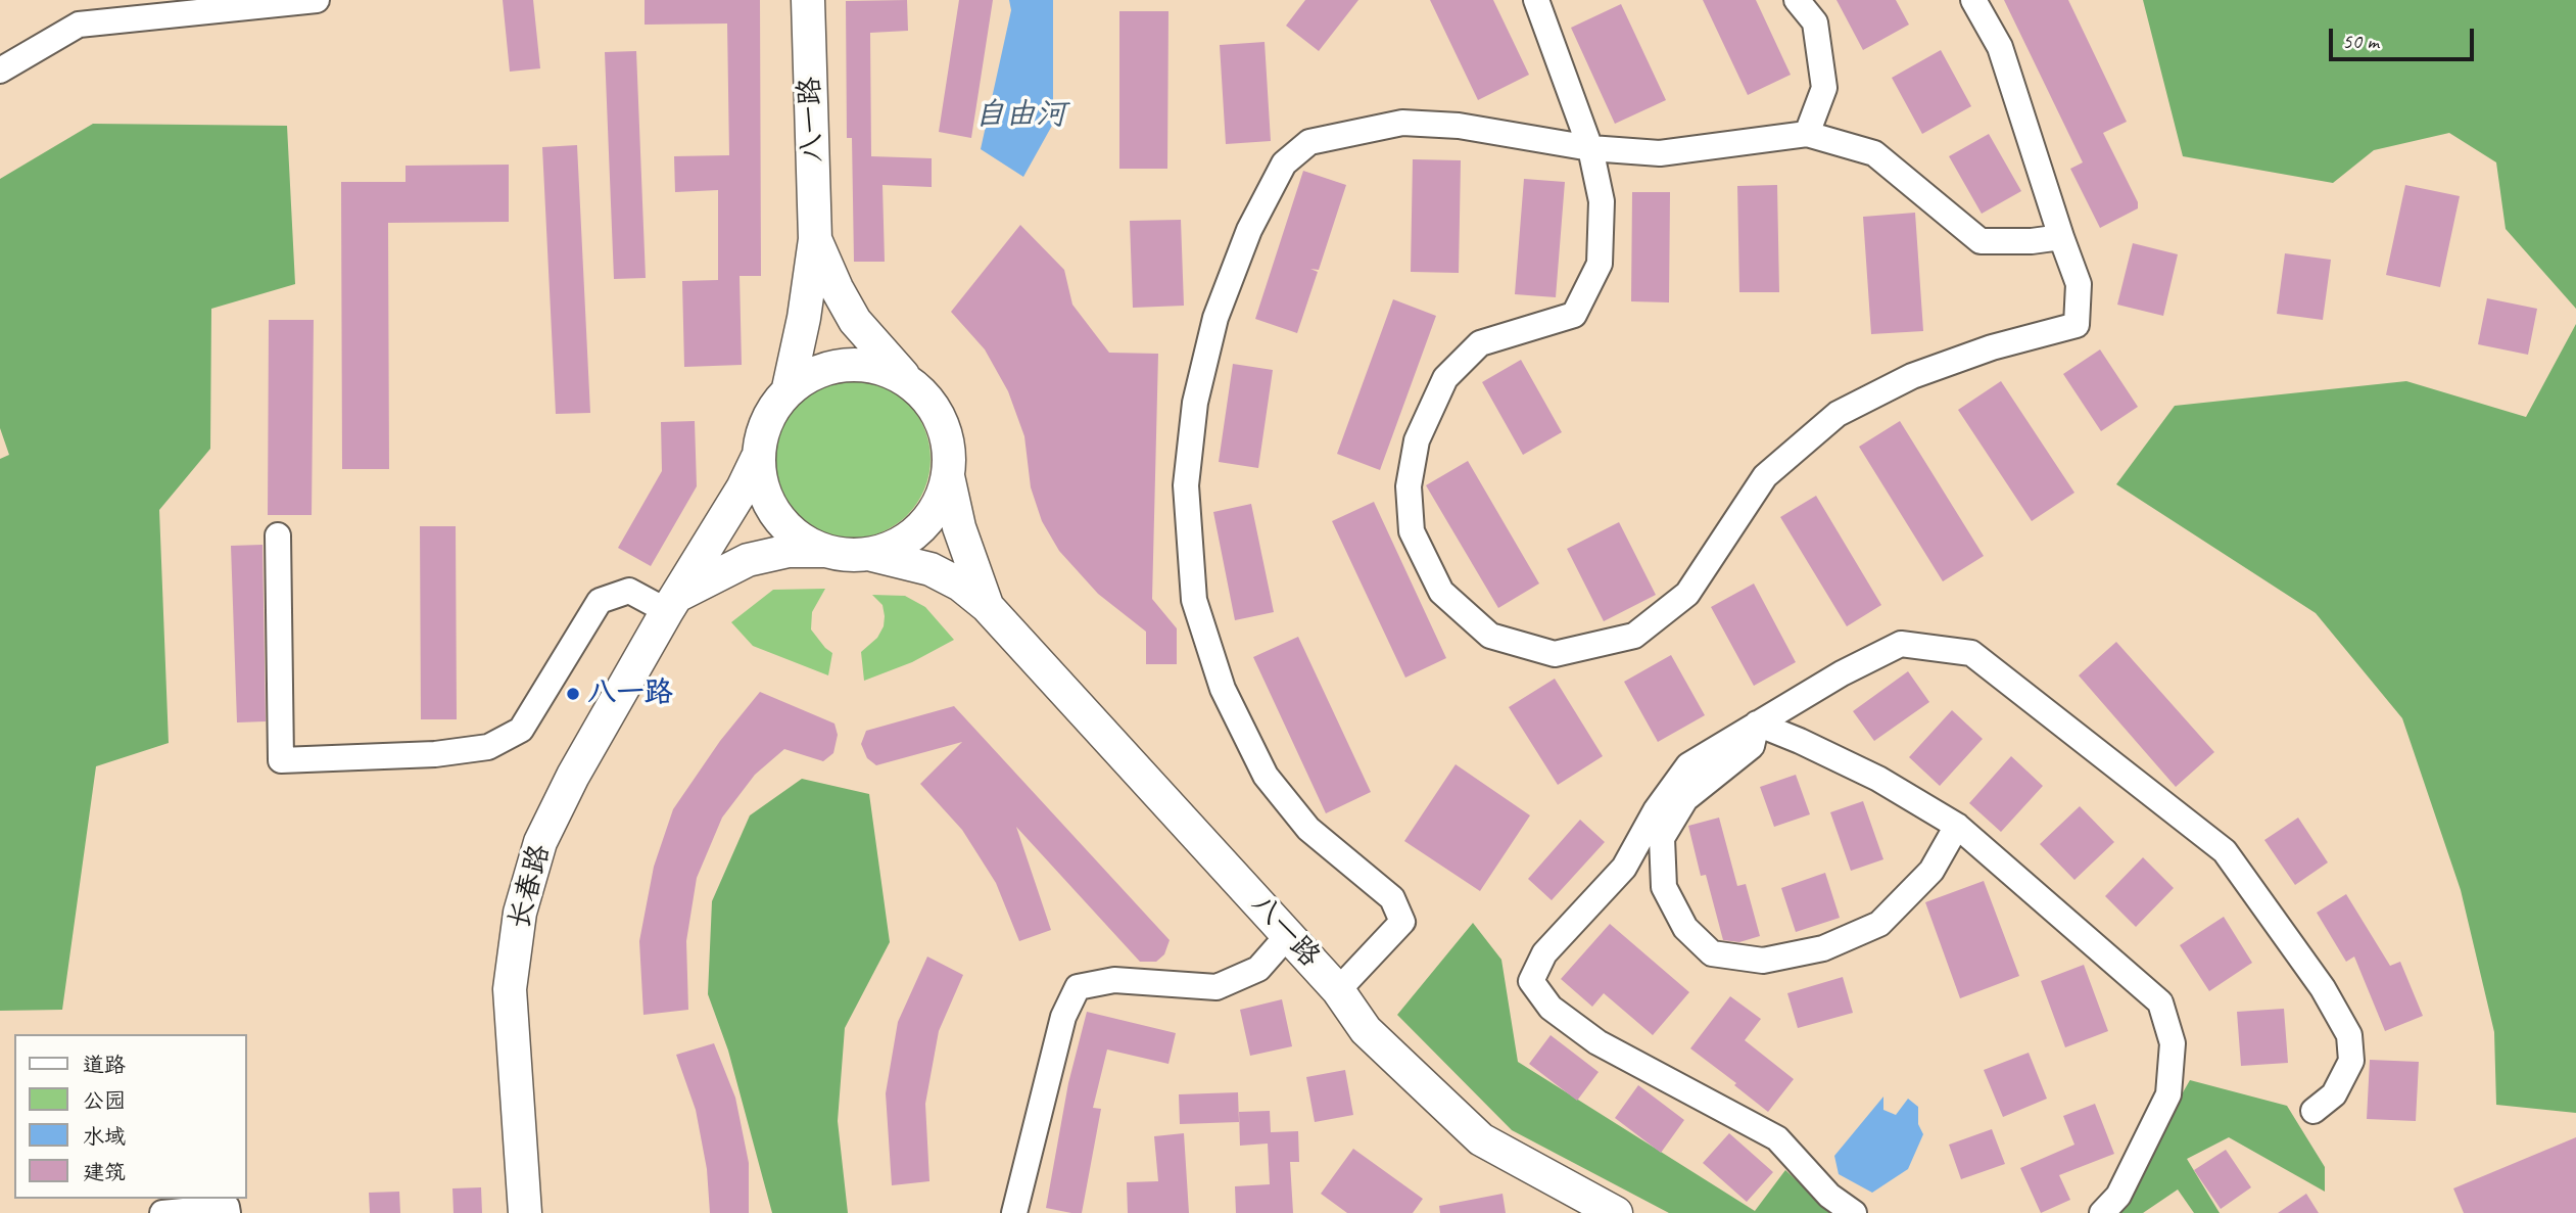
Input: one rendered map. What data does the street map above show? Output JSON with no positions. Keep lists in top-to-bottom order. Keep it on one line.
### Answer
{"streets":{"main road":["八一路","长春路"]},"water":["自由河"],"places":["八一路"],"legend":["道路","公园","水域","建筑"],"scale_bar":"50 m"}
